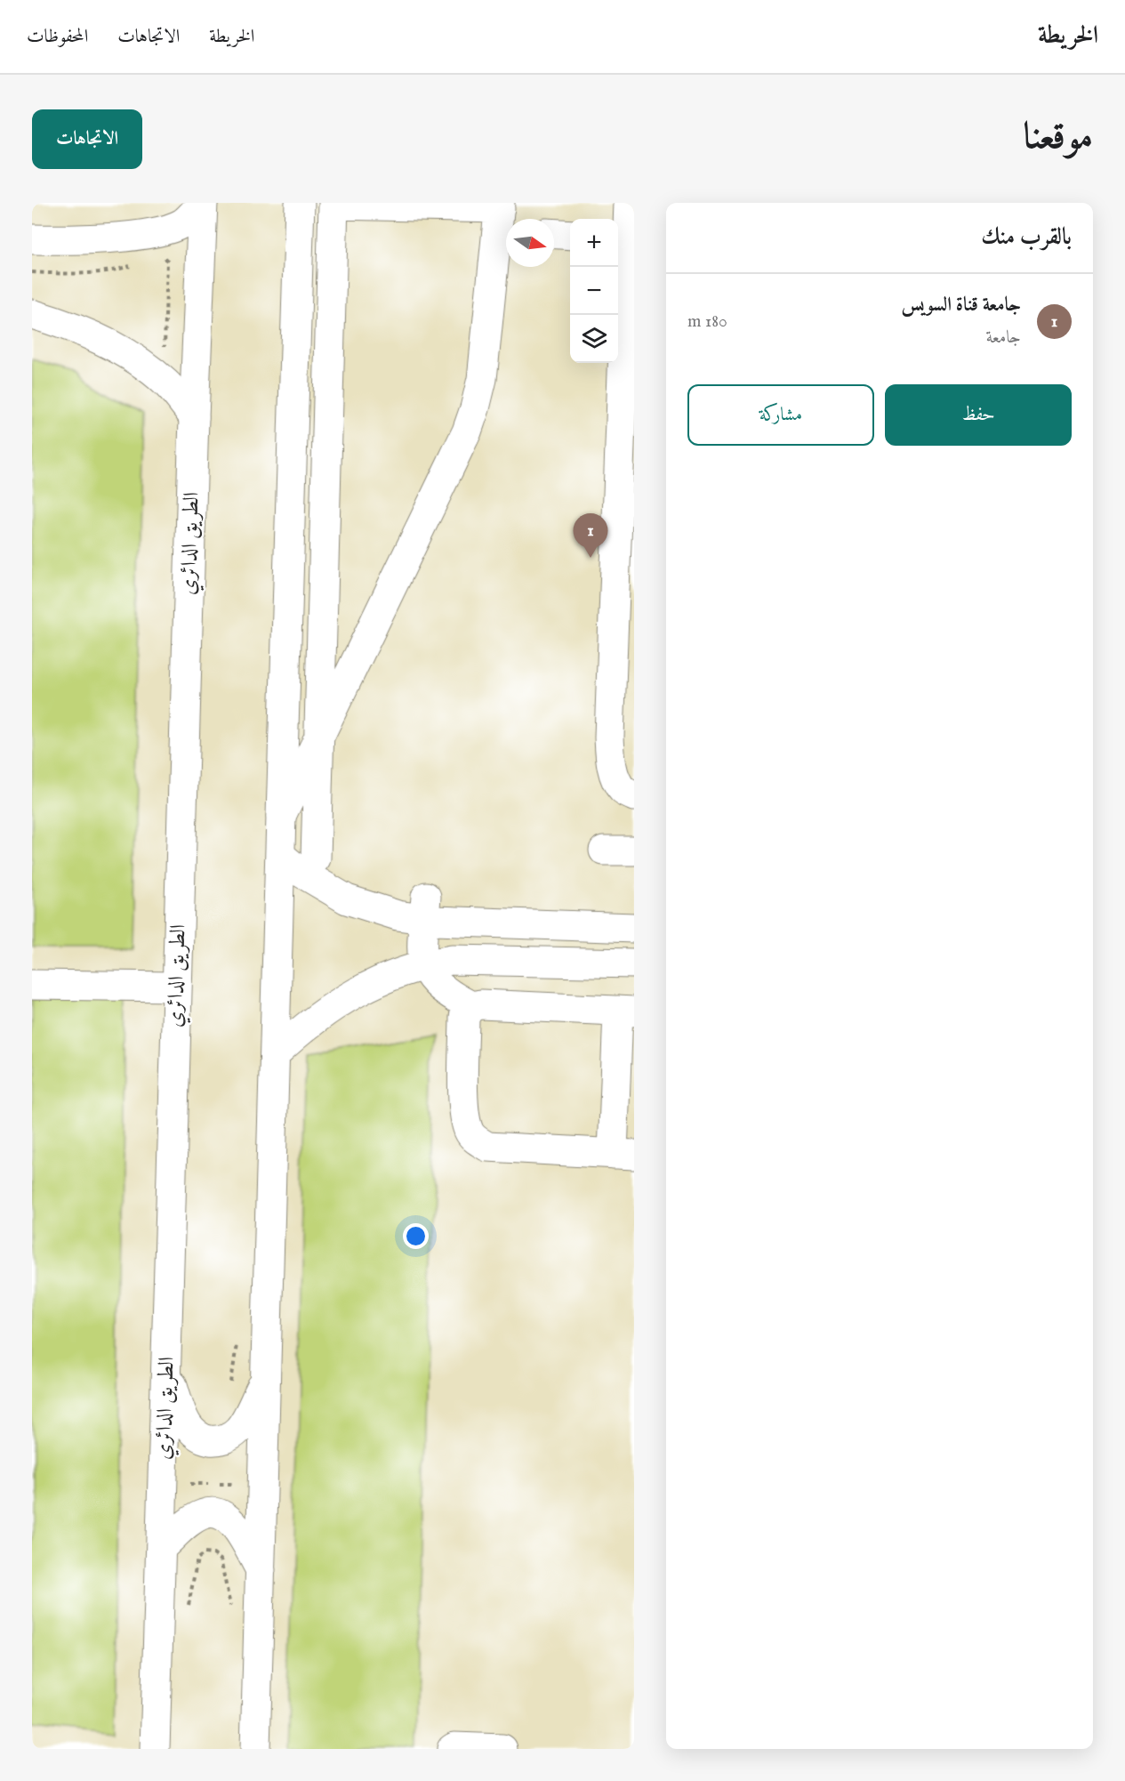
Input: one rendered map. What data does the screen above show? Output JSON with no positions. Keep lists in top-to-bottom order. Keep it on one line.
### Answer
{"streets":{"main road":["الطريق الدائري"]},"north":"right","page":{"header":"الخريطة","nav":["الخريطة","الاتجاهات","المحفوظات"],"title":"موقعنا","buttons":["الاتجاهات",["حفظ","مشاركة"]],"heading":"بالقرب منك","map_buttons":["+","−"],"list":[{"mark":"1","name":"جامعة قناة السويس","note":"جامعة","value":"180 m"}],"pins":"1"}}
